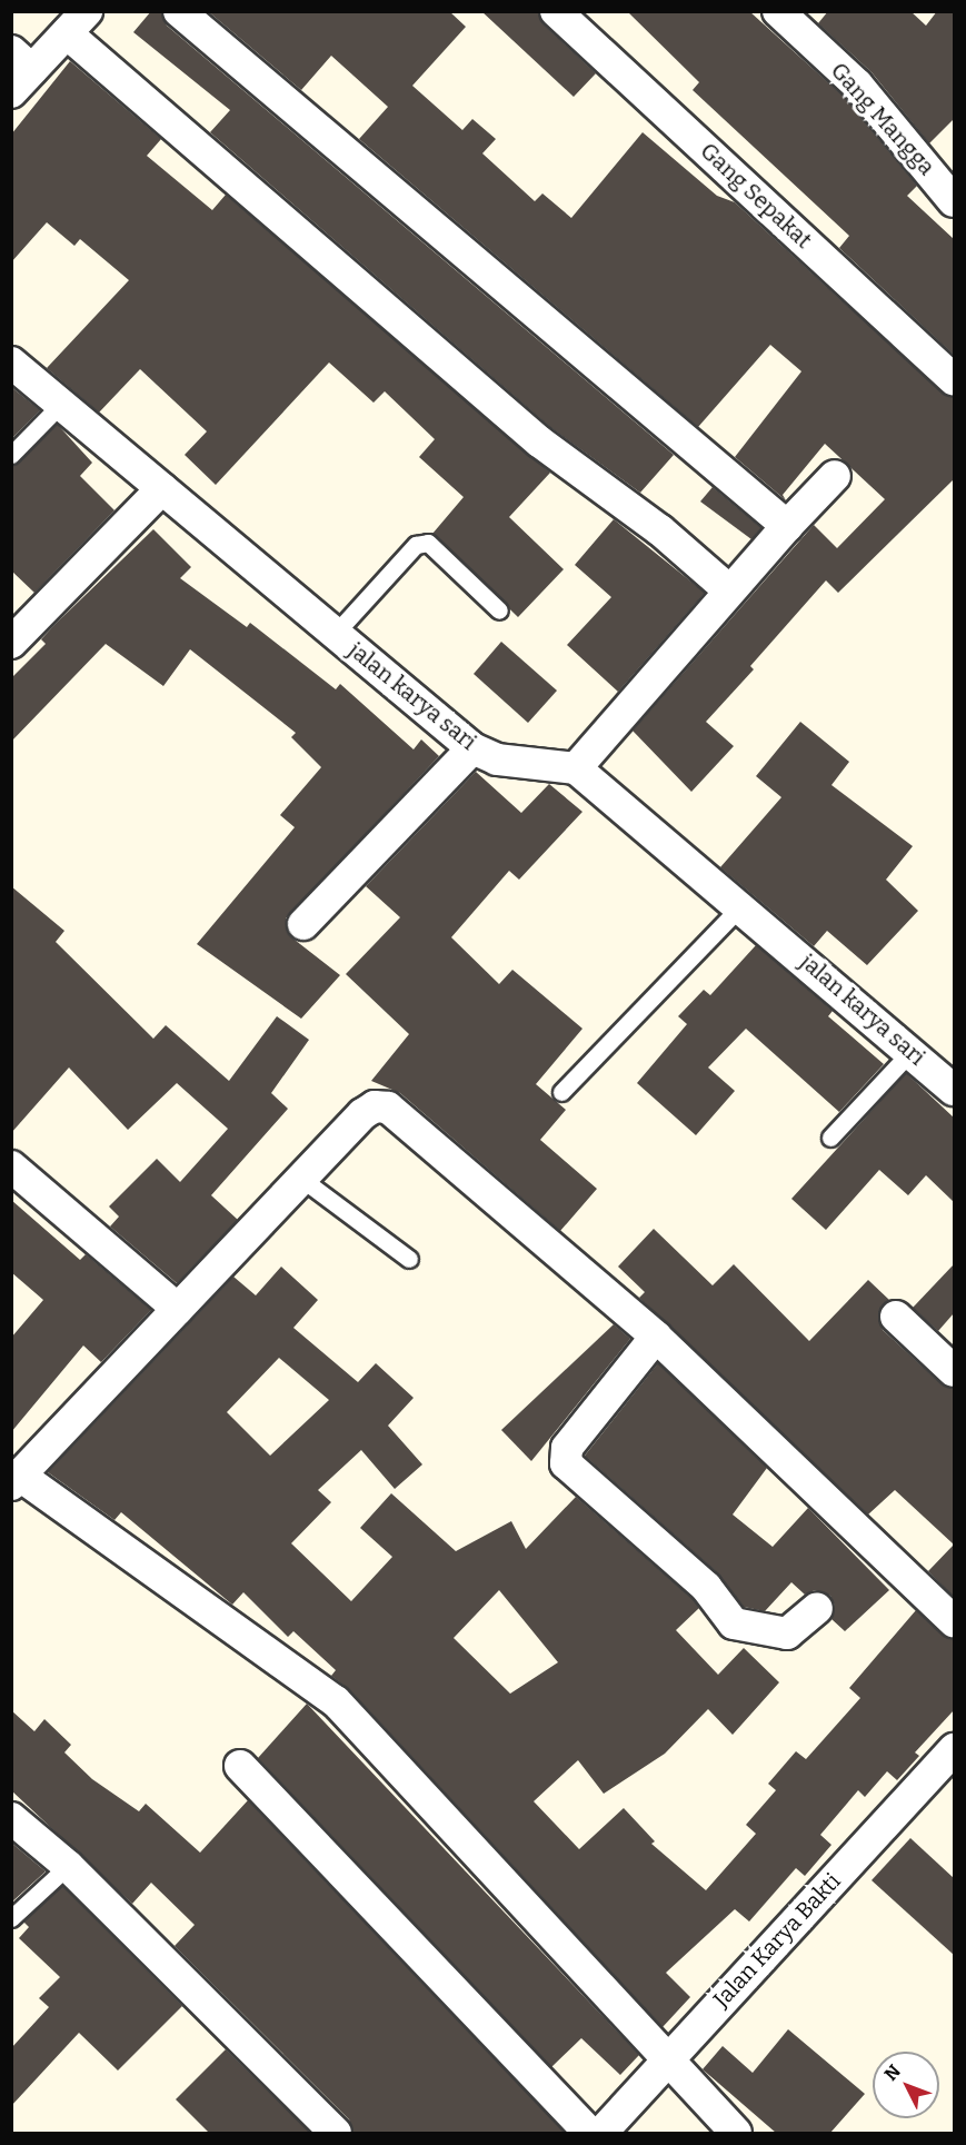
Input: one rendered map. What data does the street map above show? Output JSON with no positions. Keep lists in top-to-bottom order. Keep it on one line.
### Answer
{"streets":{"street":["Gang Mangga","Gang Sepakat","jalan karya sari","Jalan Karya Bakti"]},"north":"top left"}
